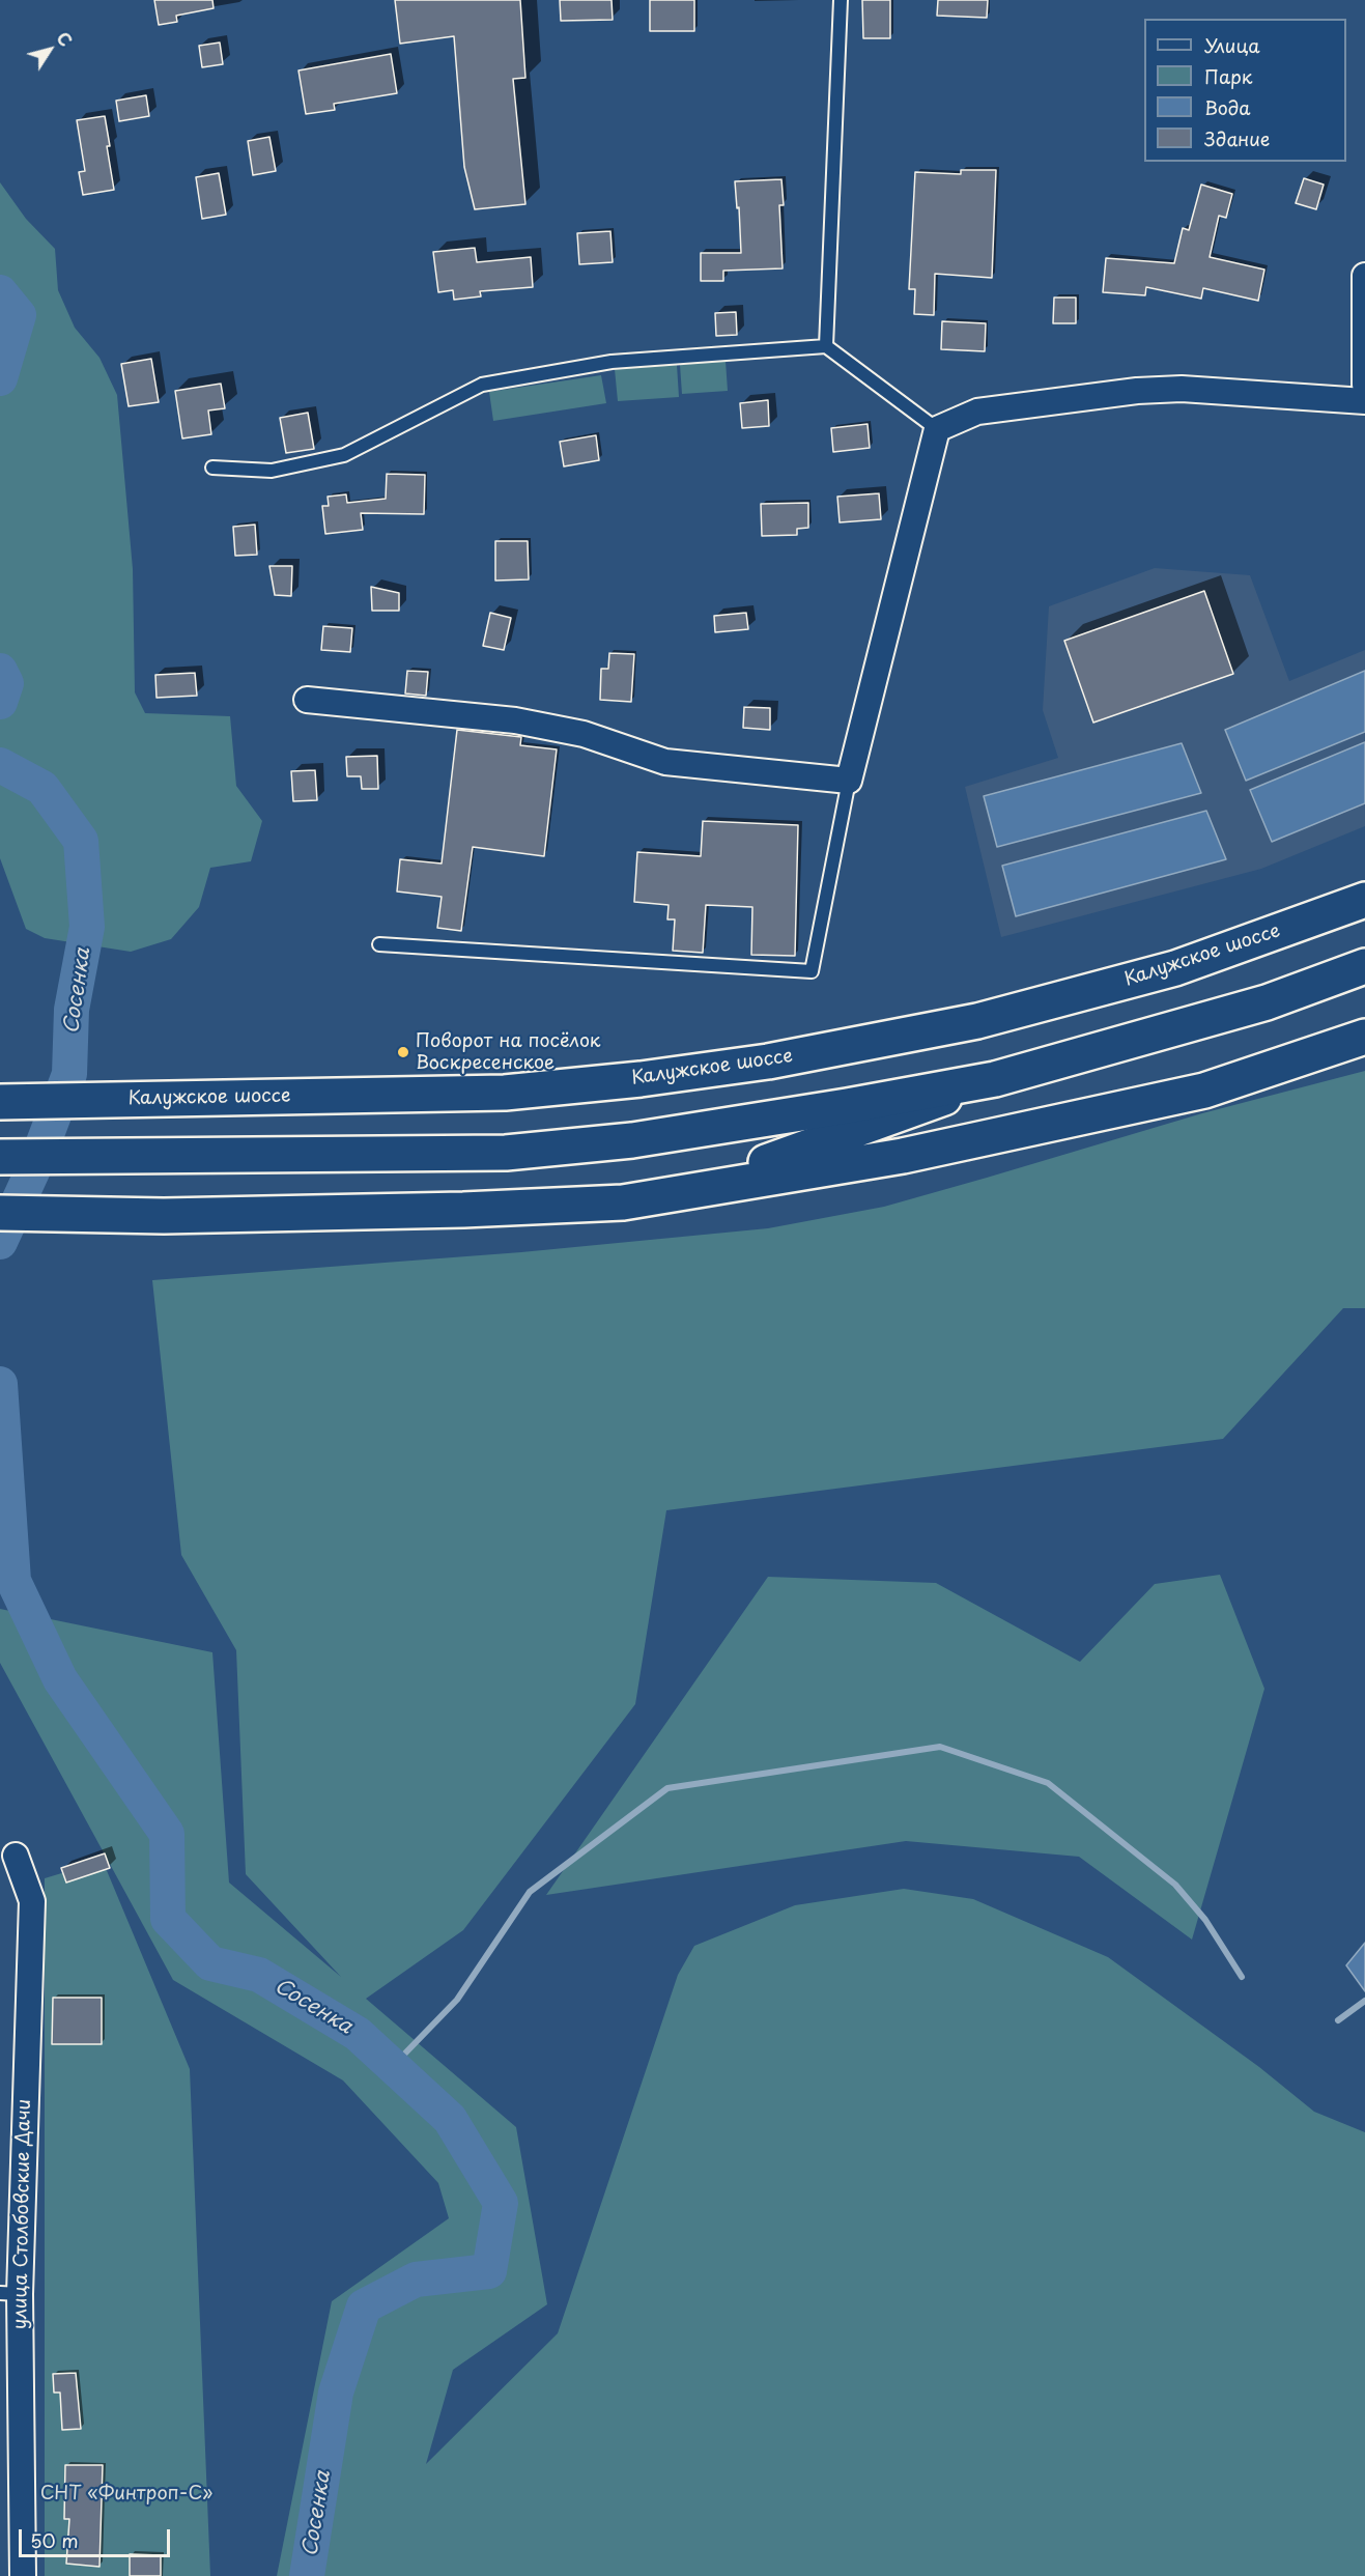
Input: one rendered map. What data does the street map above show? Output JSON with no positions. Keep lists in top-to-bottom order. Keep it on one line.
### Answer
{"streets":{"main road":["Калужское шоссе"],"street":["улица Столбовские Дачи"]},"water":["Сосенка"],"parks":["СНТ «Финтроп-С»"],"places":["Поворот на посёлок Воскресенское"],"legend":["Улица","Парк","Вода","Здание"],"scale_bar":"50 m","north":"top right"}
